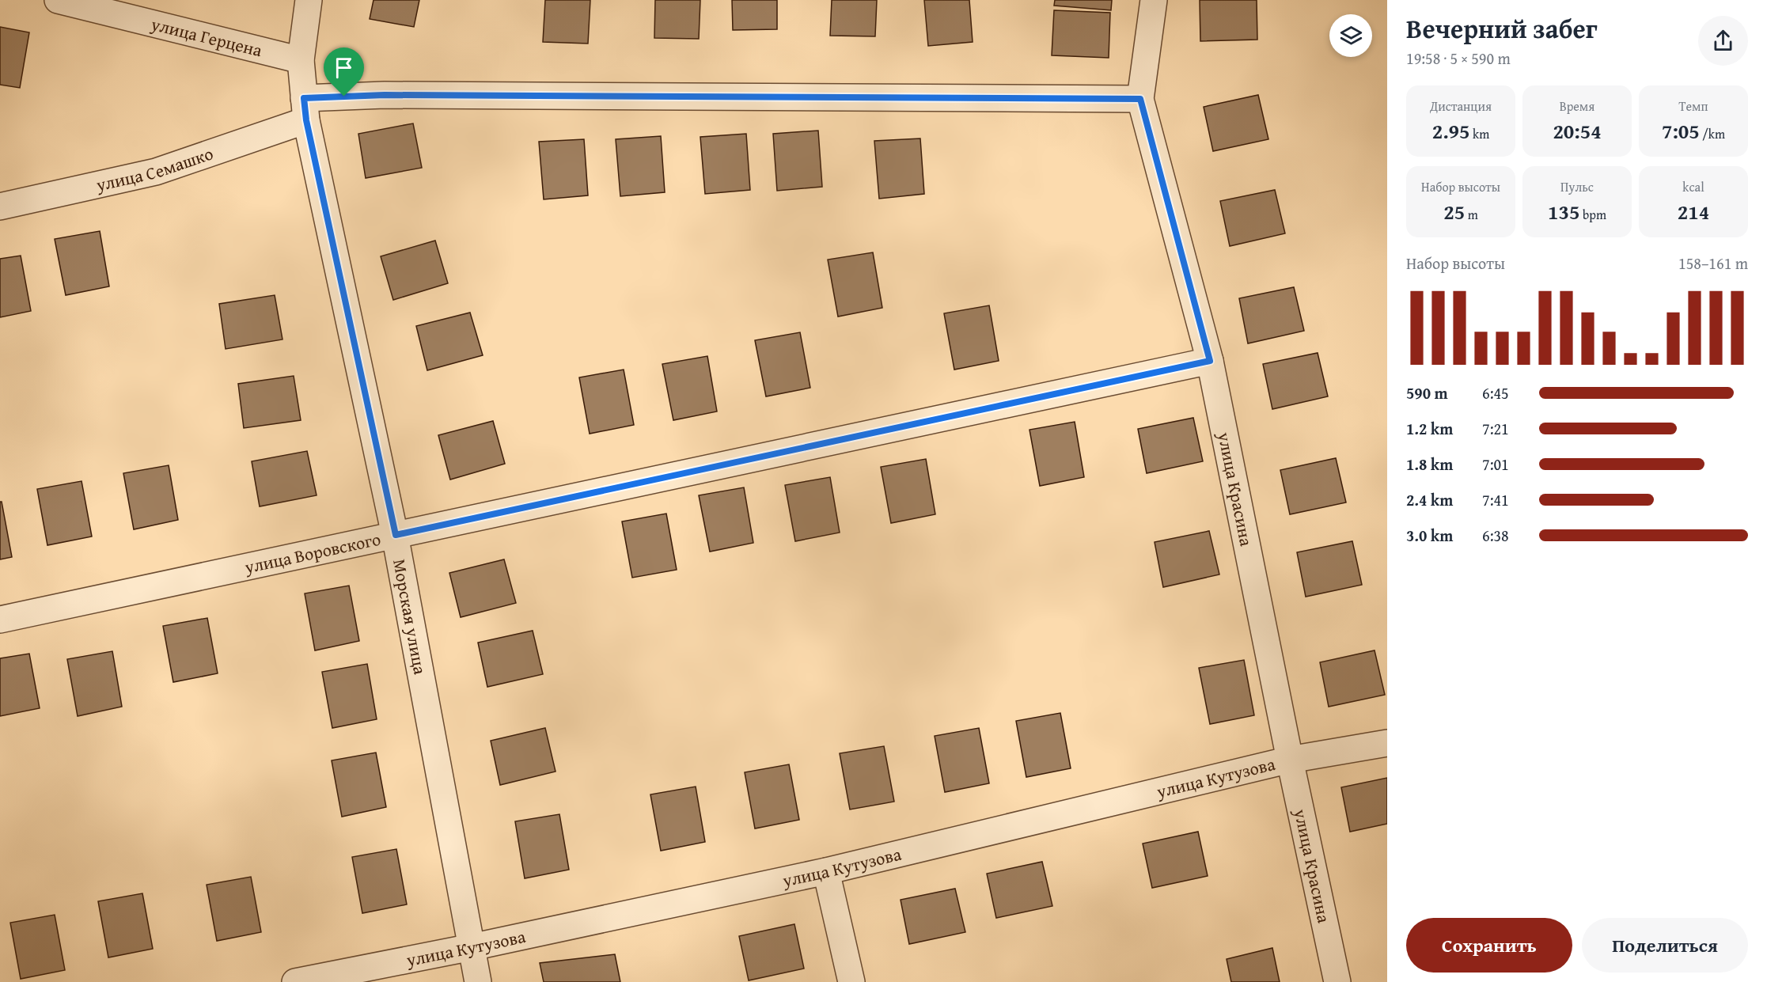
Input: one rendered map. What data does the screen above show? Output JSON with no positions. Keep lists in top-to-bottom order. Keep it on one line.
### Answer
{"streets":{"street":["улица Герцена","улица Семашко","улица Красина","улица Воровского","Морская улица","улица Кутузова"]},"crossings":[["улица Герцена","Морская улица"],["улица Семашко","Морская улица"],["улица Красина","улица Воровского"],["улица Красина","улица Кутузова"],["улица Воровского","Морская улица"],["Морская улица","улица Кутузова"]],"page":{"heading":["Вечерний забег","19:58 · 5 × 590 m"],"stats":[["Дистанция","2.95 km"],["Время","20:54"],["Темп","7:05 /km"],["Набор высоты","25 m"],["Пульс","135 bpm"],["kcal","214"]],"chart":["Набор высоты","158–161 m"],"list":[{"name":"590 m","note":"6:45"},{"name":"1.2 km","note":"7:21"},{"name":"1.8 km","note":"7:01"},{"name":"2.4 km","note":"7:41"},{"name":"3.0 km","note":"6:38"}],"buttons":["Сохранить","Поделиться"]}}
